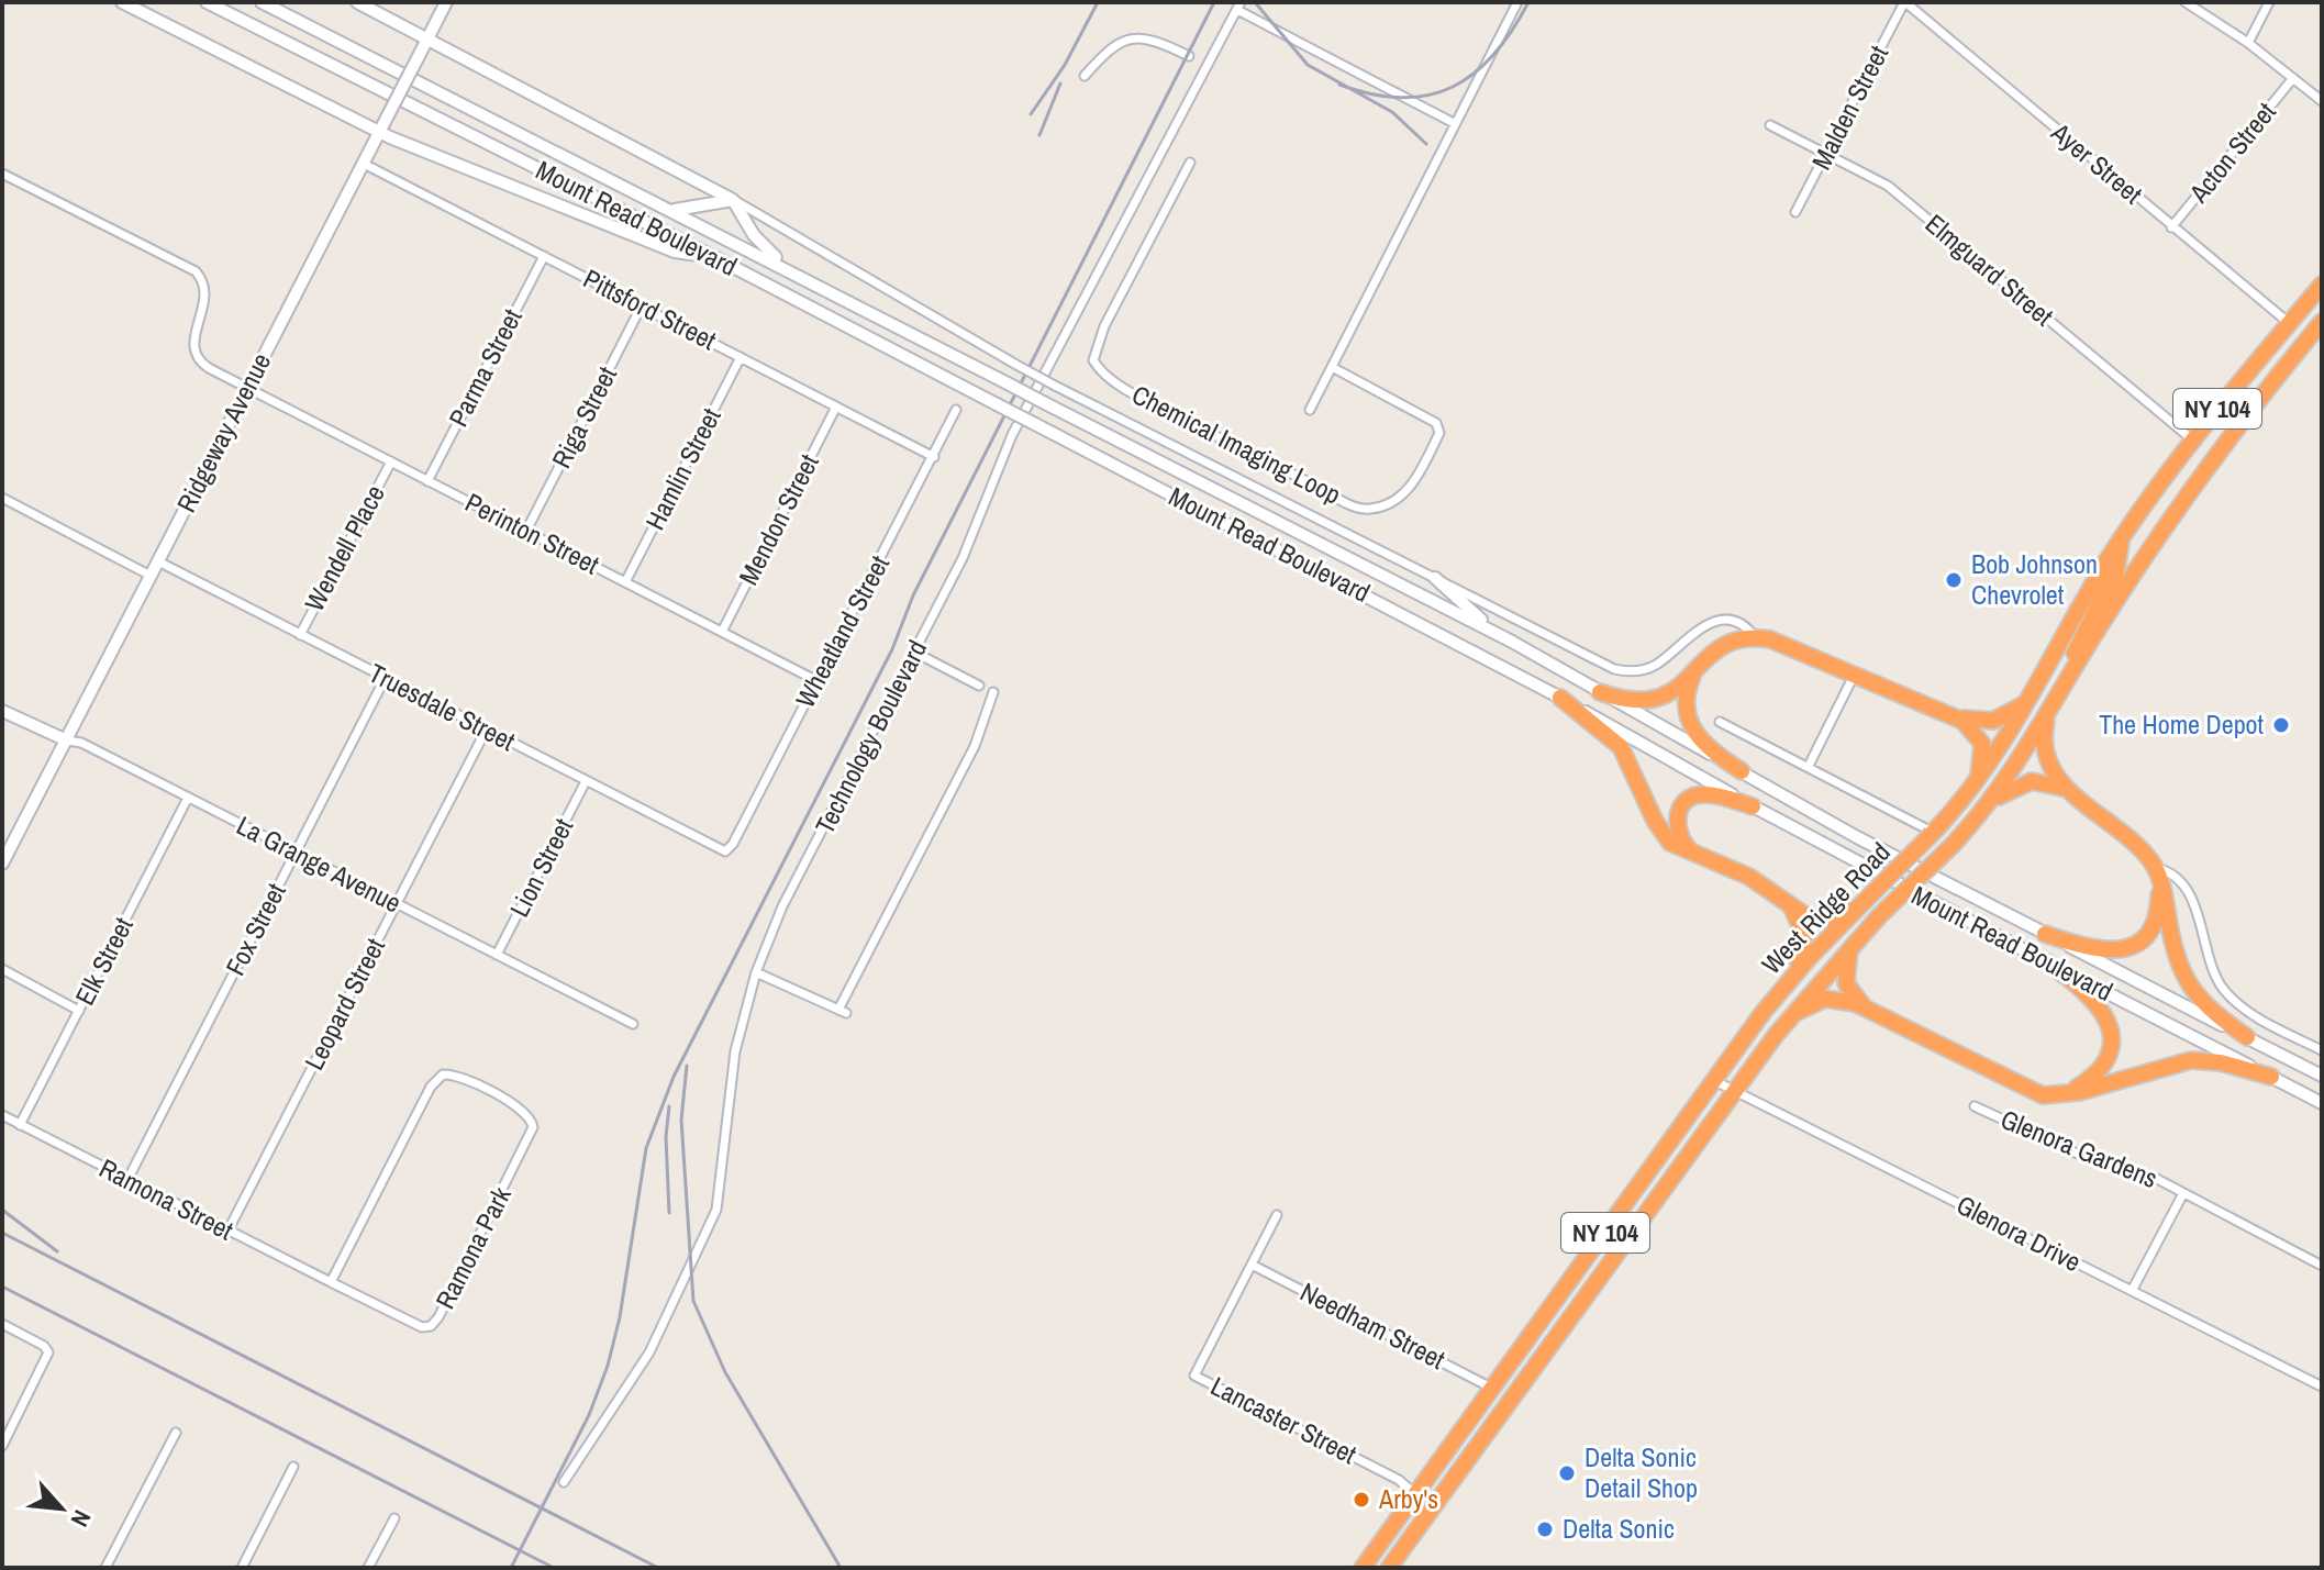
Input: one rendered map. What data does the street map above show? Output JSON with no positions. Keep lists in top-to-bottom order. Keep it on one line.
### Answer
{"streets":{"highway":["NY 104","West Ridge Road"],"main road":["Mount Read Boulevard","Ridgeway Avenue","La Grange Avenue"],"street":["Malden Street","Acton Street","Ayer Street","Elmguard Street","Pittsford Street","Parma Street","Riga Street","Chemical Imaging Loop","Hamlin Street","Mendon Street","Perinton Street","Wendell Place","Wheatland Street","Truesdale Street","Technology Boulevard","Lion Street","Fox Street","Elk Street","Leopard Street","Glenora Gardens","Ramona Street","Glenora Drive","Ramona Park","Needham Street","Lancaster Street"]},"crossings":[["Malden Street","Ayer Street"],["Malden Street","Elmguard Street"],["Acton Street","Ayer Street"],["Ayer Street","West Ridge Road"],["Mount Read Boulevard","Ridgeway Avenue"],["Elmguard Street","West Ridge Road"],["Pittsford Street","Parma Street"],["Pittsford Street","Riga Street"],["Pittsford Street","Ridgeway Avenue"],["Pittsford Street","Hamlin Street"],["Pittsford Street","Mendon Street"],["Pittsford Street","Wheatland Street"],["Parma Street","Perinton Street"],["Riga Street","Perinton Street"],["Ridgeway Avenue","Perinton Street"],["Ridgeway Avenue","Truesdale Street"],["Ridgeway Avenue","La Grange Avenue"],["Hamlin Street","Perinton Street"],["Mendon Street","Perinton Street"],["Perinton Street","Wendell Place"],["Perinton Street","Wheatland Street"],["Wendell Place","Truesdale Street"],["Wheatland Street","Truesdale Street"],["Truesdale Street","Lion Street"],["Truesdale Street","Fox Street"],["Truesdale Street","Leopard Street"],["La Grange Avenue","Lion Street"],["La Grange Avenue","Fox Street"],["La Grange Avenue","Elk Street"],["La Grange Avenue","Leopard Street"],["West Ridge Road","Glenora Drive"],["West Ridge Road","Needham Street"],["West Ridge Road","Lancaster Street"],["Fox Street","Ramona Street"],["Elk Street","Ramona Street"],["Leopard Street","Ramona Street"],["Glenora Gardens","Glenora Drive"],["Ramona Street","Ramona Park"],["Needham Street","Lancaster Street"]],"places":["Bob Johnson Chevrolet","The Home Depot","Delta Sonic Detail Shop","Arby's","Delta Sonic"],"north":"bottom right"}
